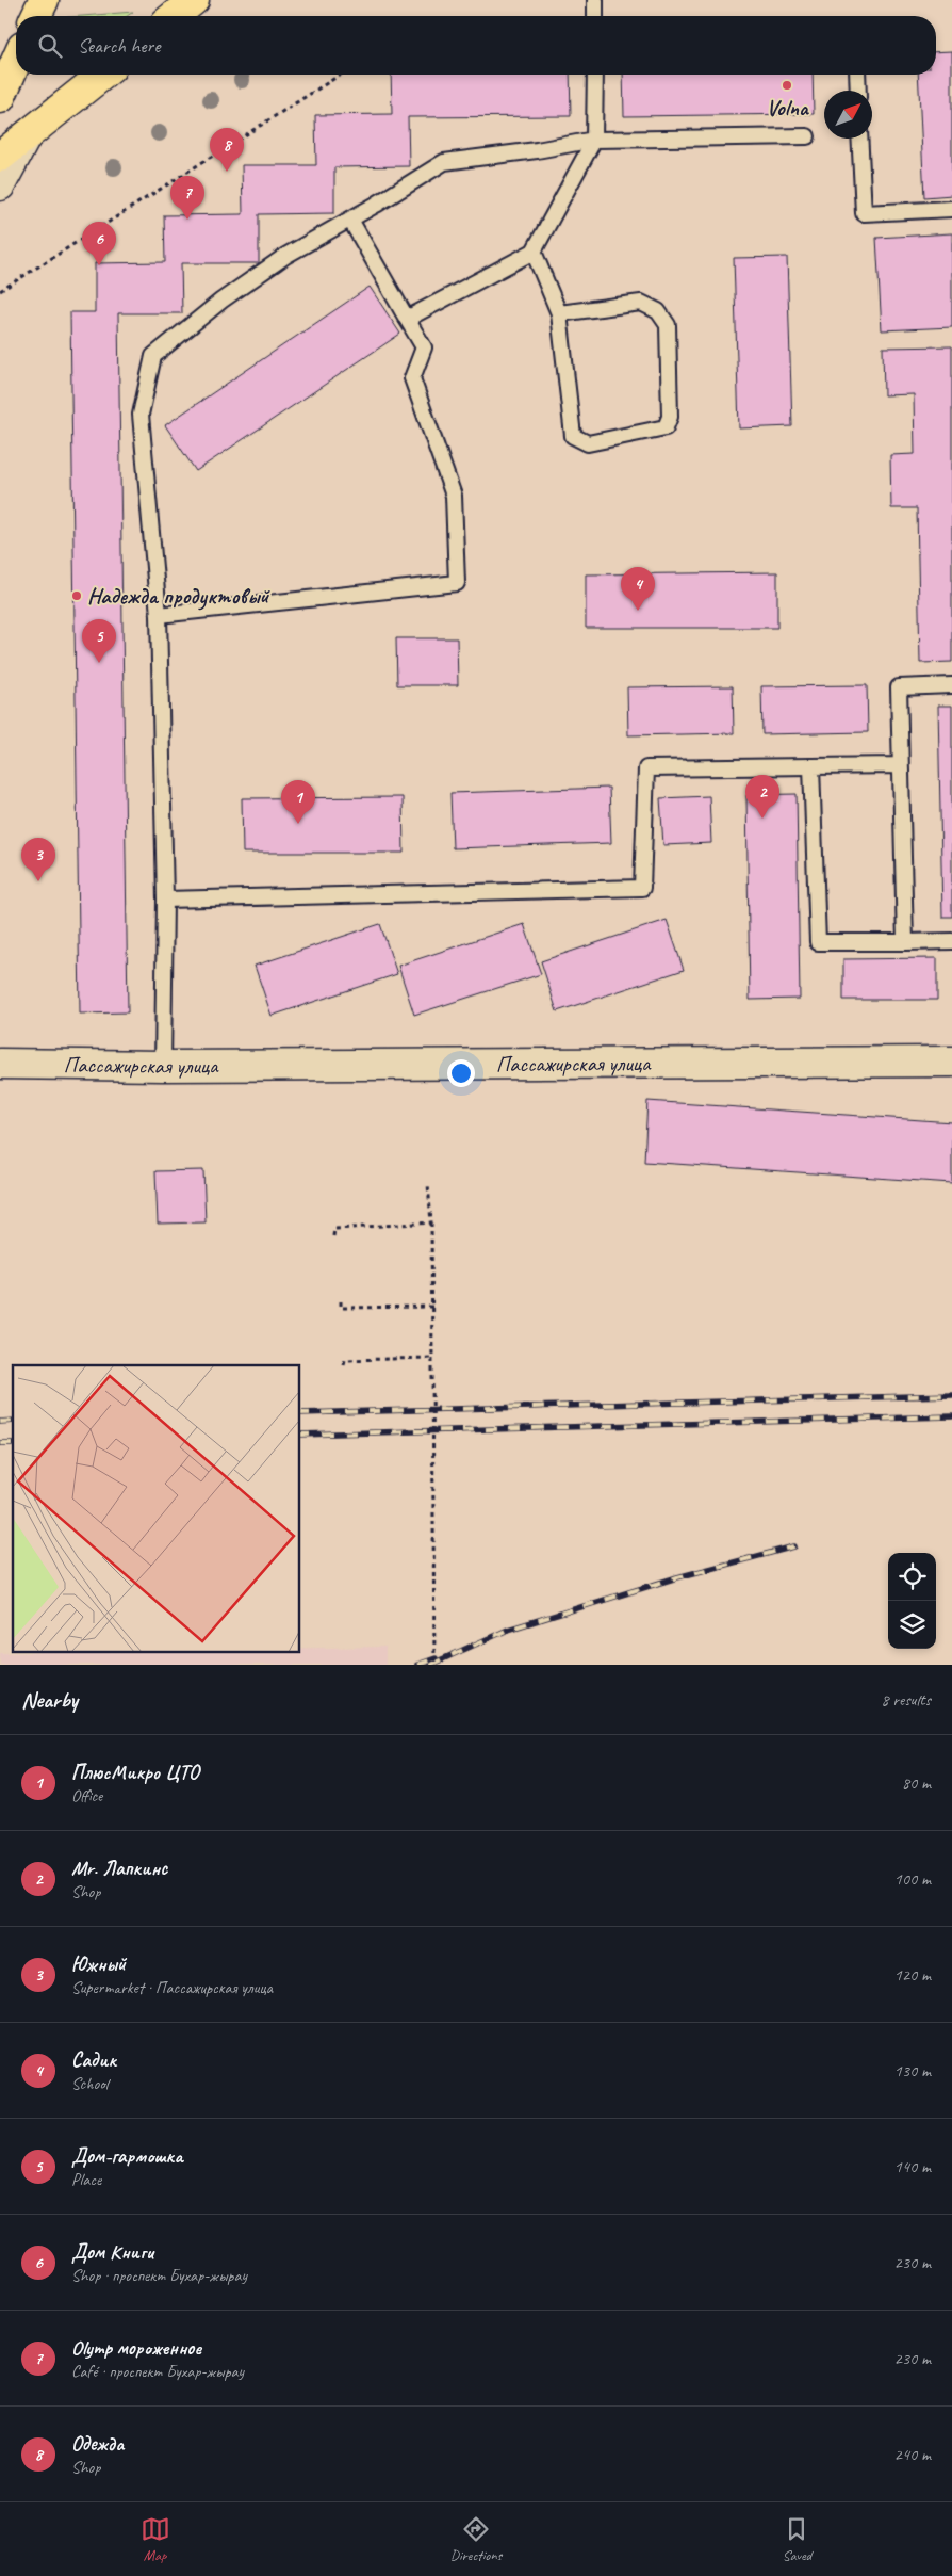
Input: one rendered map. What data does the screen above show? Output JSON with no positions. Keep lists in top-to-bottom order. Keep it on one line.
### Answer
{"streets":{"street":["Пассажирская улица"]},"places":["Volna","Надежда продуктовый"],"north":"top right","page":{"search":"Search here","pins":["8","7","6","4","5","2","1","3"],"heading":["Nearby","8 results"],"list":[{"mark":"1","name":"ПлюсМикро ЦТО","note":"Office","value":"80 m"},{"mark":"2","name":"Mr. Лапкинс","note":"Shop","value":"100 m"},{"mark":"3","name":"Южный","note":"Supermarket · Пассажирская улица","value":"120 m"},{"mark":"4","name":"Садик","note":"School","value":"130 m"},{"mark":"5","name":"Дом-гармошка","note":"Place","value":"140 m"},{"mark":"6","name":"Дом Книги","note":"Shop · проспект Бухар-жырау","value":"230 m"},{"mark":"7","name":"Olymp мороженное","note":"Café · проспект Бухар-жырау","value":"230 m"},{"mark":"8","name":"Одежда","note":"Shop","value":"240 m"}],"nav":["Map","Directions","Saved"]}}
